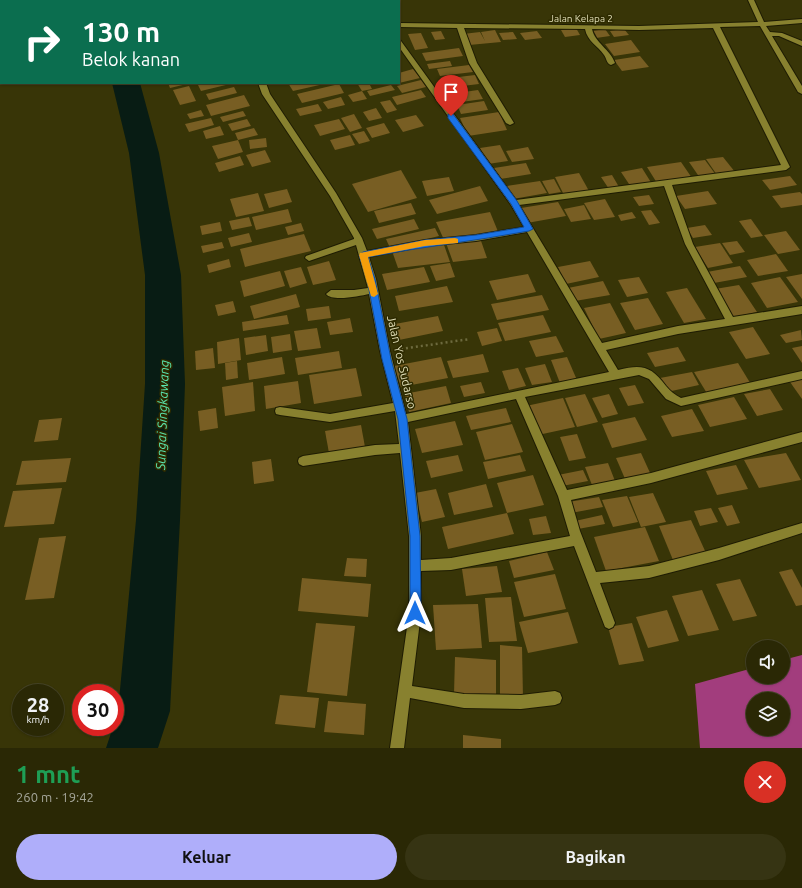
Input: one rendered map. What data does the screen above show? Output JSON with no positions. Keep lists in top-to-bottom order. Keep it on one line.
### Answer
{"streets":{"street":["Jalan Kelapa 2","Jalan Yos Sudarso"]},"water":["Sungai Singkawang"],"page":{"turn":["130 m","Belok kanan"],"speed":"28 km/h","limit":"30","heading":["1 mnt","260 m · 19:42"],"buttons":["Keluar","Bagikan"]}}
